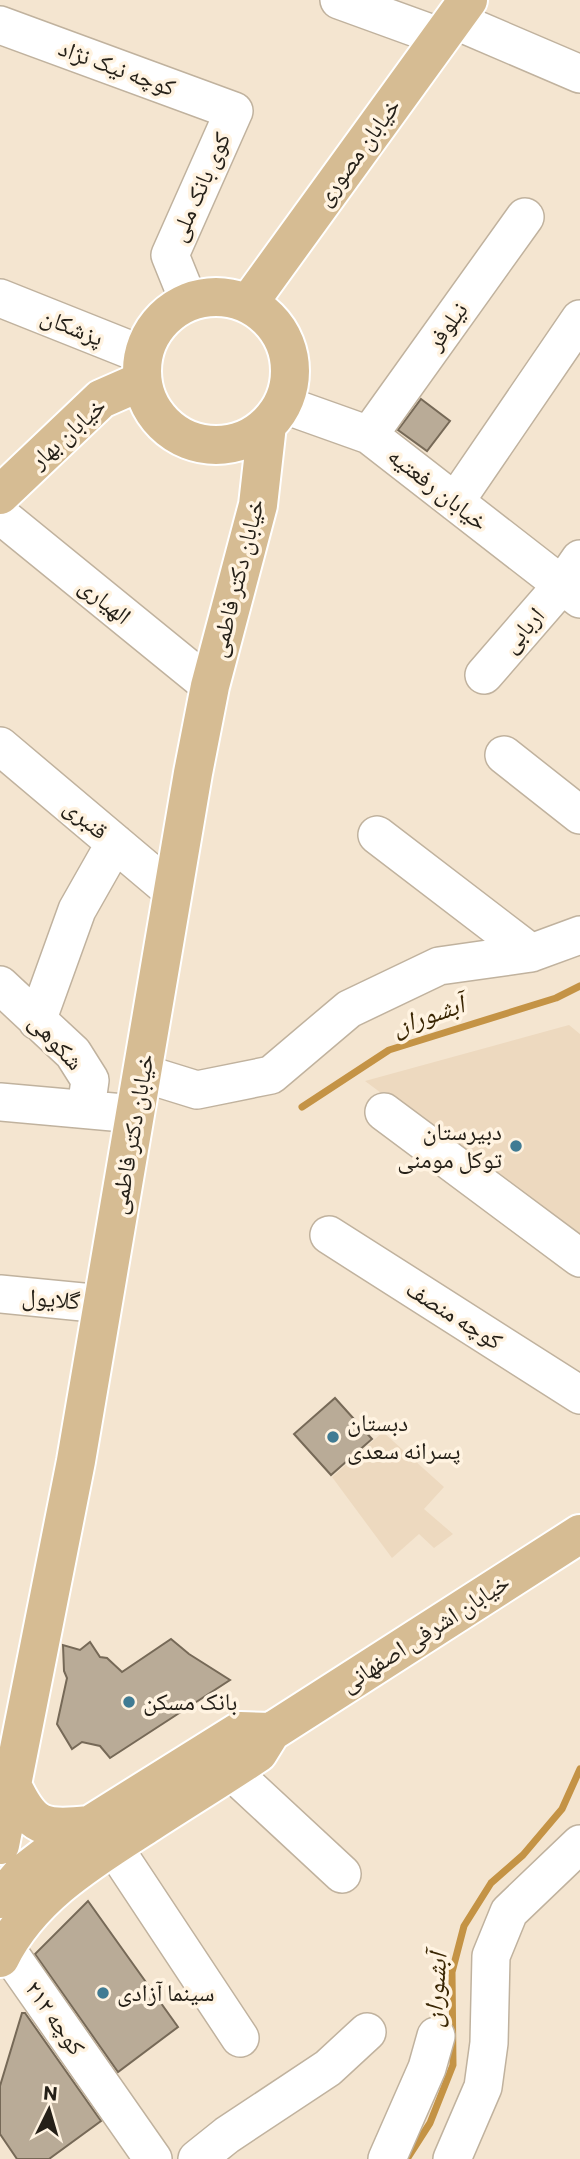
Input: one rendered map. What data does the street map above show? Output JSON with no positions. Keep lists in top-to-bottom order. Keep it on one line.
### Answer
{"streets":{"main road":["خیابان مصوری","خیابان بهار","خیابان دکتر فاطمی","خیابان اشرفی اصفهانی"],"street":["کوچه نیک نژاد","کوی بانک ملی","نیلوفر","پزشکان","خیابان رفعتیه","الهیاری","اربابی","قنبری","شکوهی","گلایول","کوچه منصف","کوچه ۲۱۲"]},"crossings":[["کوچه نیک نژاد","کوی بانک ملی"],["خیابان مصوری","کوی بانک ملی"],["خیابان مصوری","پزشکان"],["خیابان مصوری","خیابان بهار"],["خیابان مصوری","خیابان رفعتیه"],["خیابان مصوری","خیابان دکتر فاطمی"],["کوی بانک ملی","پزشکان"],["کوی بانک ملی","خیابان بهار"],["کوی بانک ملی","خیابان رفعتیه"],["کوی بانک ملی","خیابان دکتر فاطمی"],["نیلوفر","خیابان رفعتیه"],["پزشکان","خیابان بهار"],["پزشکان","خیابان رفعتیه"],["پزشکان","خیابان دکتر فاطمی"],["خیابان بهار","خیابان رفعتیه"],["خیابان بهار","خیابان دکتر فاطمی"],["خیابان رفعتیه","خیابان دکتر فاطمی"],["خیابان رفعتیه","اربابی"],["خیابان دکتر فاطمی","الهیاری"],["خیابان دکتر فاطمی","قنبری"],["خیابان دکتر فاطمی","گلایول"],["خیابان اشرفی اصفهانی","کوچه ۲۱۲"]],"water":["آبشوران"],"places":["دبیرستان توکل مومنی","دبستان پسرانه سعدی","بانک مسکن","سینما آزادی"],"north":"top"}
